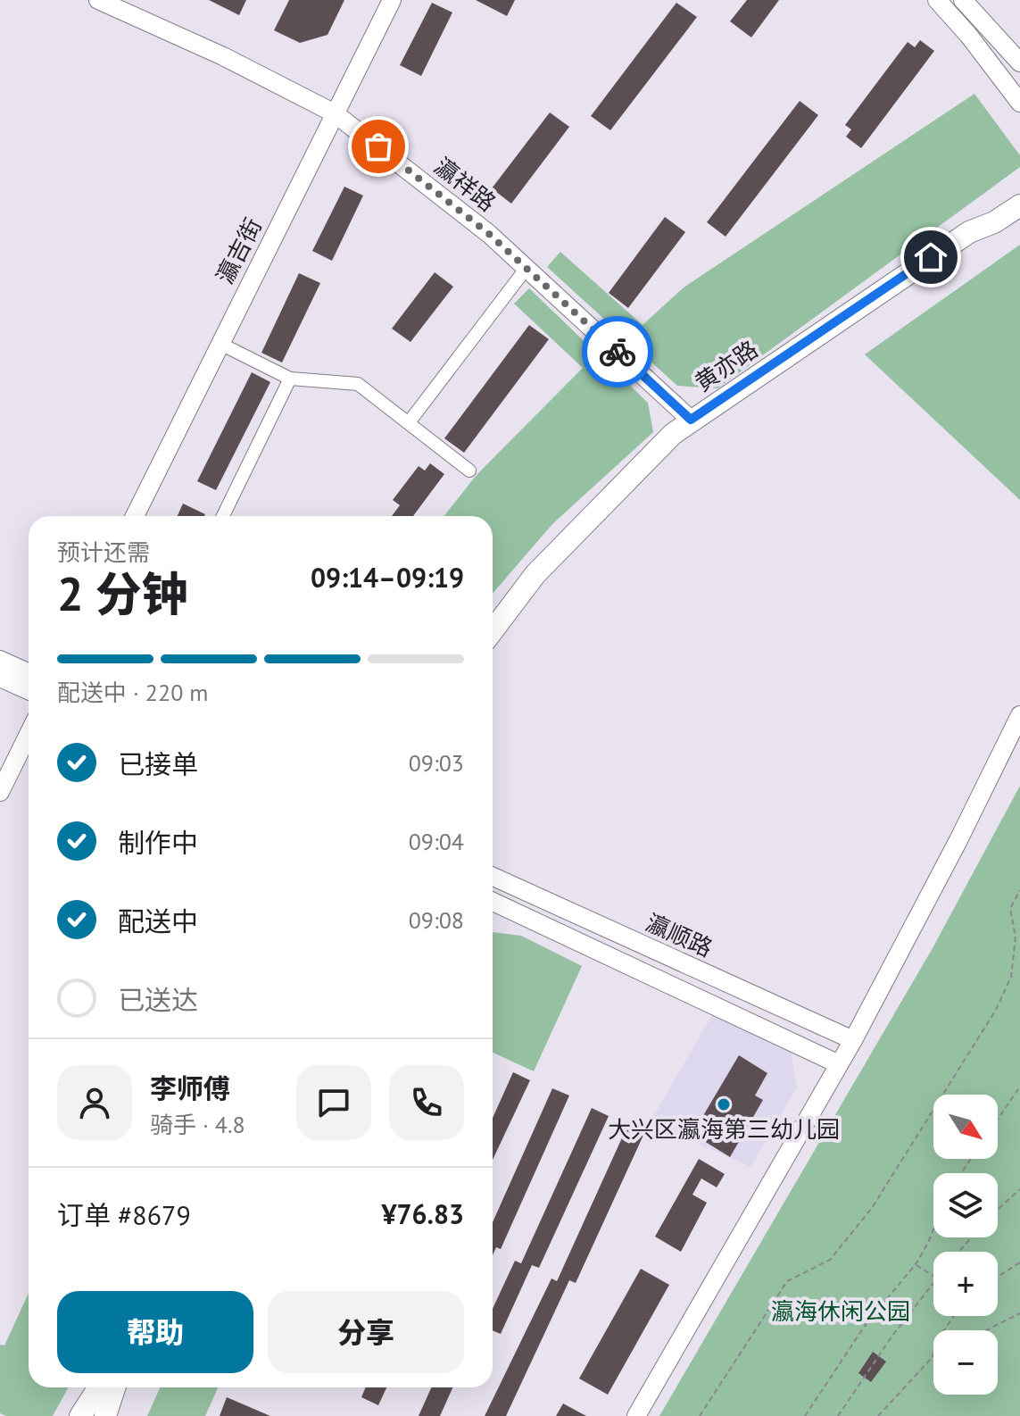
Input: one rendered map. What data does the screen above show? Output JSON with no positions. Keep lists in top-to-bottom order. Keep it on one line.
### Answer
{"streets":{"main road":["黄亦路"],"street":["瀛祥路","瀛吉街","瀛顺路"]},"crossings":[["瀛祥路","瀛吉街"],["瀛祥路","黄亦路"]],"parks":["瀛海休闲公园"],"places":["大兴区瀛海第三幼儿园"],"north":"bottom right","page":{"heading":["2 分钟","预计还需","09:14–09:19"],"panel":["李师傅","骑手 · 4.8","订单 #8679","¥76.83"],"bar":"配送中 · 220 m","list":[["已接单","09:03"],["制作中","09:04"],["配送中","09:08"],"已送达"],"map_buttons":["+","−"],"buttons":["帮助","分享"]}}
